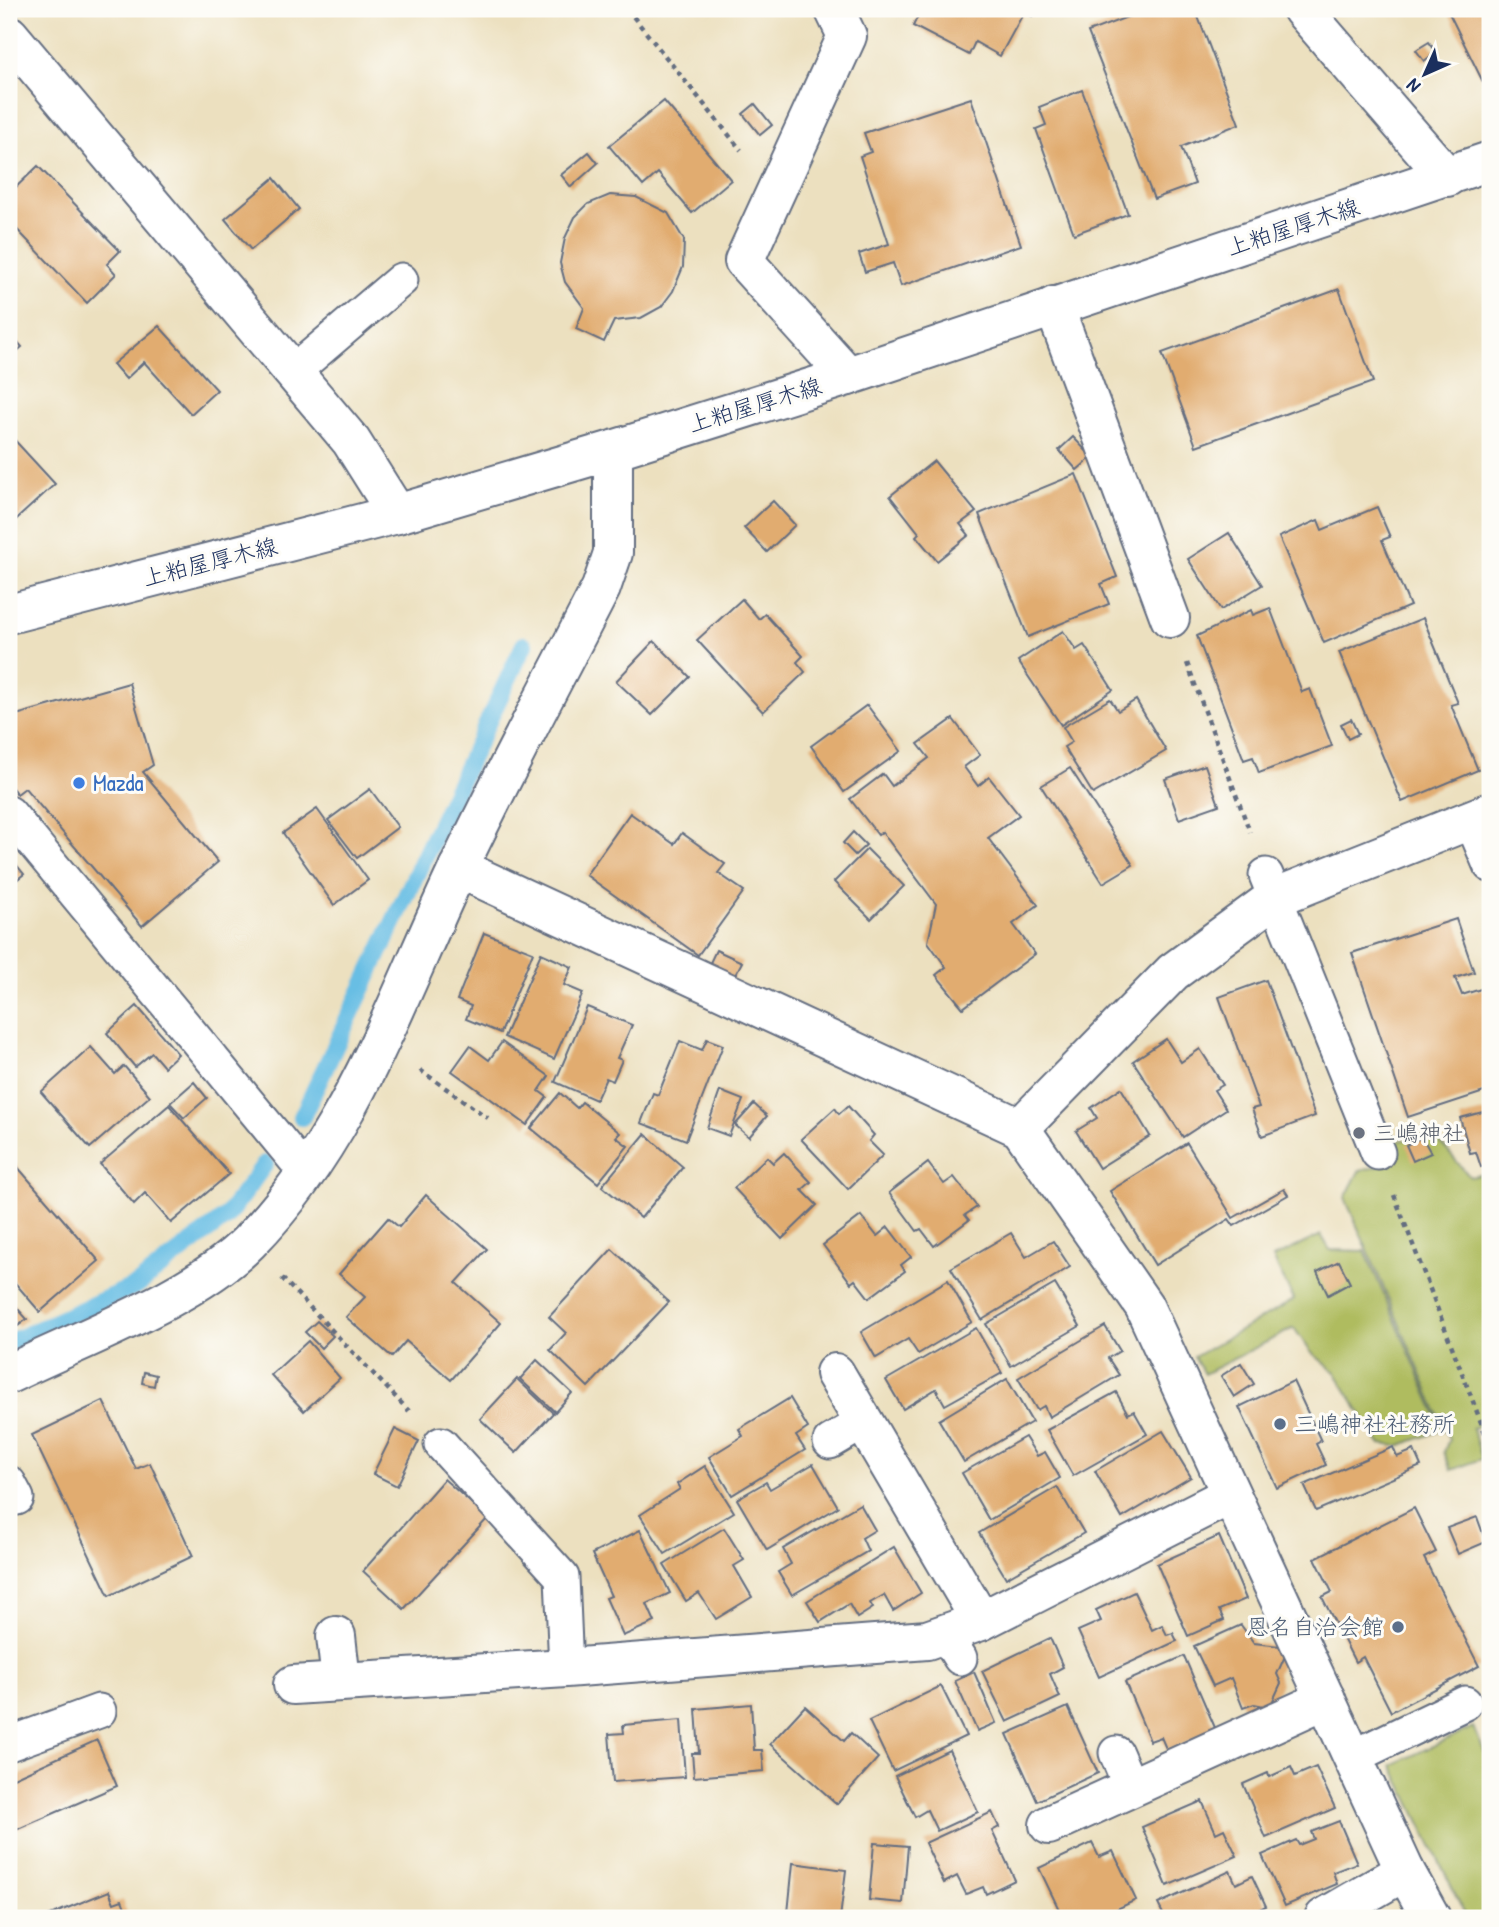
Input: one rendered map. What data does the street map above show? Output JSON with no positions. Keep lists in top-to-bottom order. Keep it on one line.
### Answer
{"streets":{"street":["上粕屋厚木線"]},"places":["Mazda","三嶋神社","三嶋神社社務所","恩名自治会館"],"north":"bottom left"}
